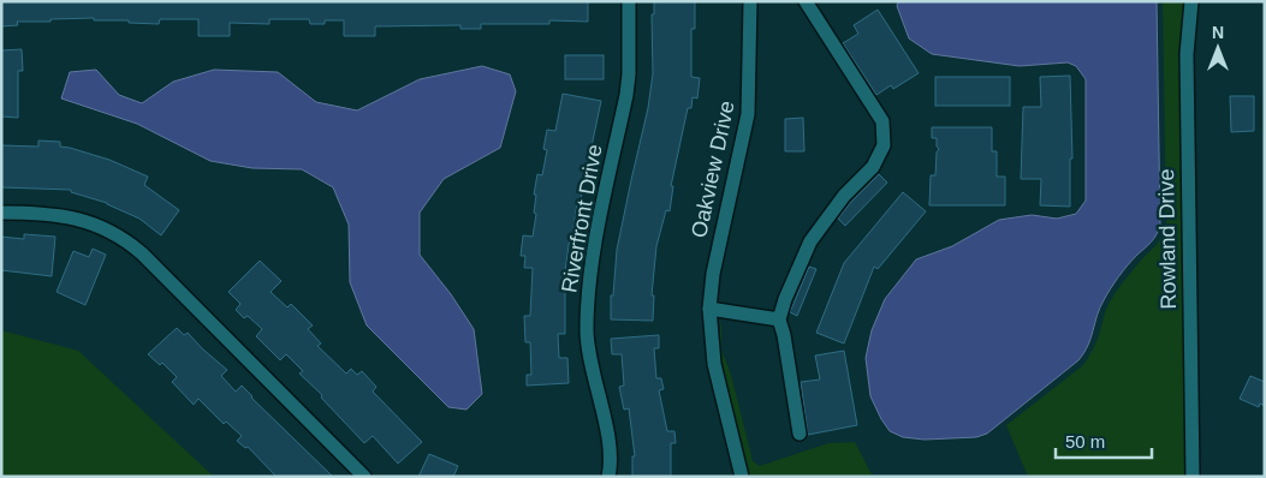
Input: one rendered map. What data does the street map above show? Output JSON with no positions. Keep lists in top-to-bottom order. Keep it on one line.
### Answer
{"streets":{"street":["Oakview Drive","Riverfront Drive","Rowland Drive"]},"scale_bar":"50 m","north":"top"}
